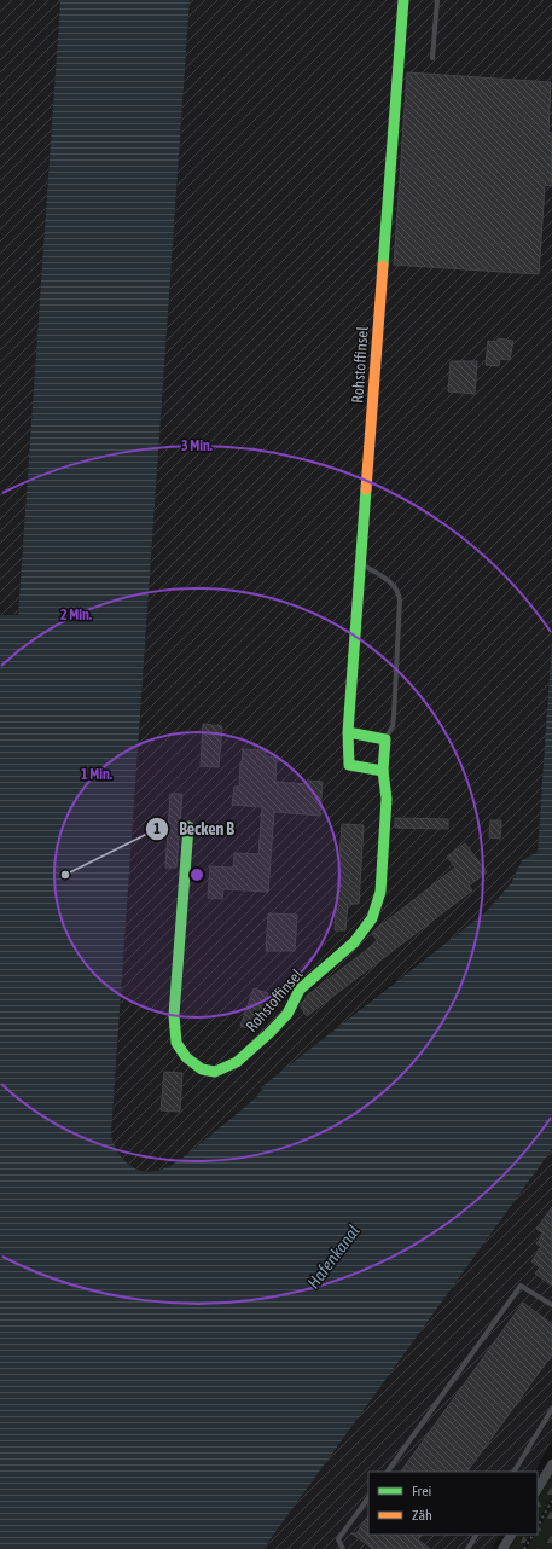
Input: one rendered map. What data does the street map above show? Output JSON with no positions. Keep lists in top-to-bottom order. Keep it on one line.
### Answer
{"streets":{"street":["Rohstoffinsel"]},"water":["Hafenkanal"],"places":["Becken B"],"legend":["Frei","Zäh"],"rings":["3 Min.","2 Min.","1 Min."]}
